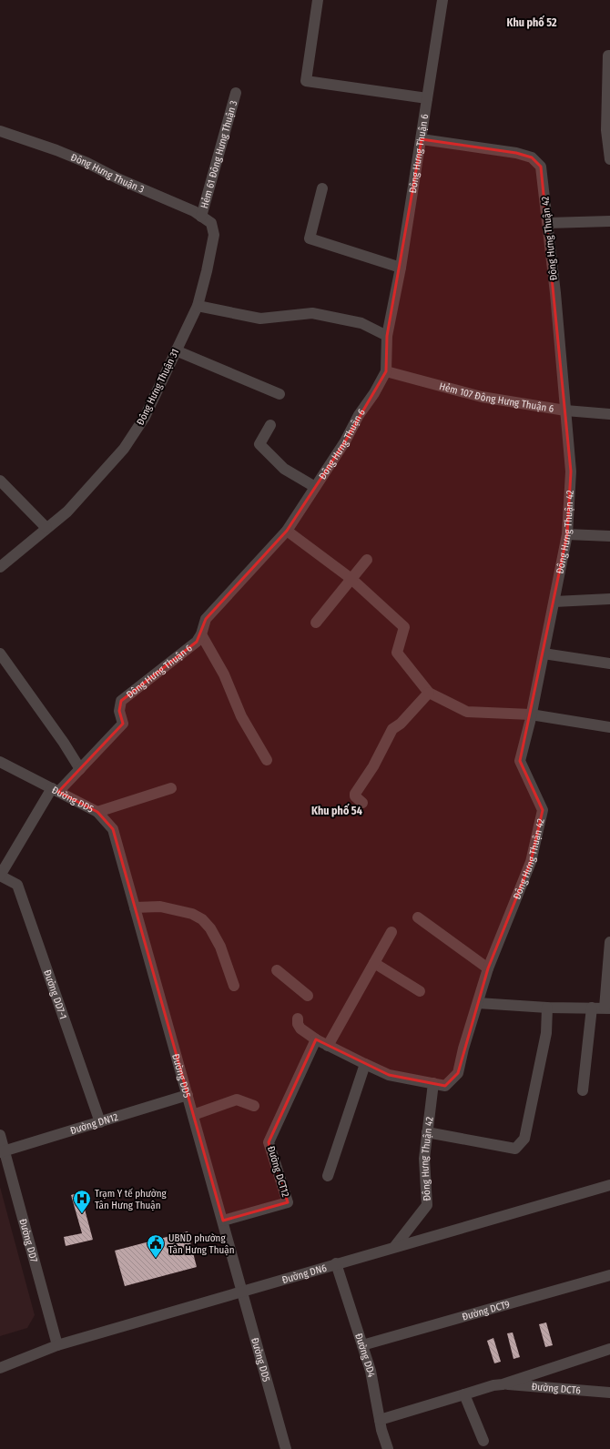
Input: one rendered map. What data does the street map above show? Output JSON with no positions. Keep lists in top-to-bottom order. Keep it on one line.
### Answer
{"streets":{"street":["Đông Hưng Thuận 6","Hẻm 61 Đông Hưng Thuận 3","Đông Hưng Thuận 3","Đông Hưng Thuận 42","Đông Hưng Thuận 31","Hẻm 107 Đông Hưng Thuận 6","Đường DD5","Đường DD7-1","Đường DN12","Đường DCT12","Đường DD7","Đường DN6","Đường DCT9","Đường DD4","Đường DCT6"]},"crossings":[["Đông Hưng Thuận 6","Đông Hưng Thuận 42"],["Đông Hưng Thuận 6","Hẻm 107 Đông Hưng Thuận 6"],["Đông Hưng Thuận 6","Đường DD5"],["Đông Hưng Thuận 6","Đường DD7-1"],["Hẻm 61 Đông Hưng Thuận 3","Đông Hưng Thuận 3"],["Đông Hưng Thuận 3","Đông Hưng Thuận 31"],["Đông Hưng Thuận 42","Hẻm 107 Đông Hưng Thuận 6"],["Đông Hưng Thuận 42","Đường DCT12"],["Đông Hưng Thuận 42","Đường DN6"],["Đường DD5","Đường DN12"],["Đường DD5","Đường DCT12"],["Đường DD5","Đường DN6"],["Đường DD7-1","Đường DN12"],["Đường DN12","Đường DD7"],["Đường DD7","Đường DN6"],["Đường DN6","Đường DD4"],["Đường DCT9","Đường DD4"]],"districts":["Khu phố 52","Khu phố 54"],"places":{"hospital":["Trạm Y tế phường Tân Hưng Thuận"],"public building":["UBND phường Tân Hưng Thuận"]}}
